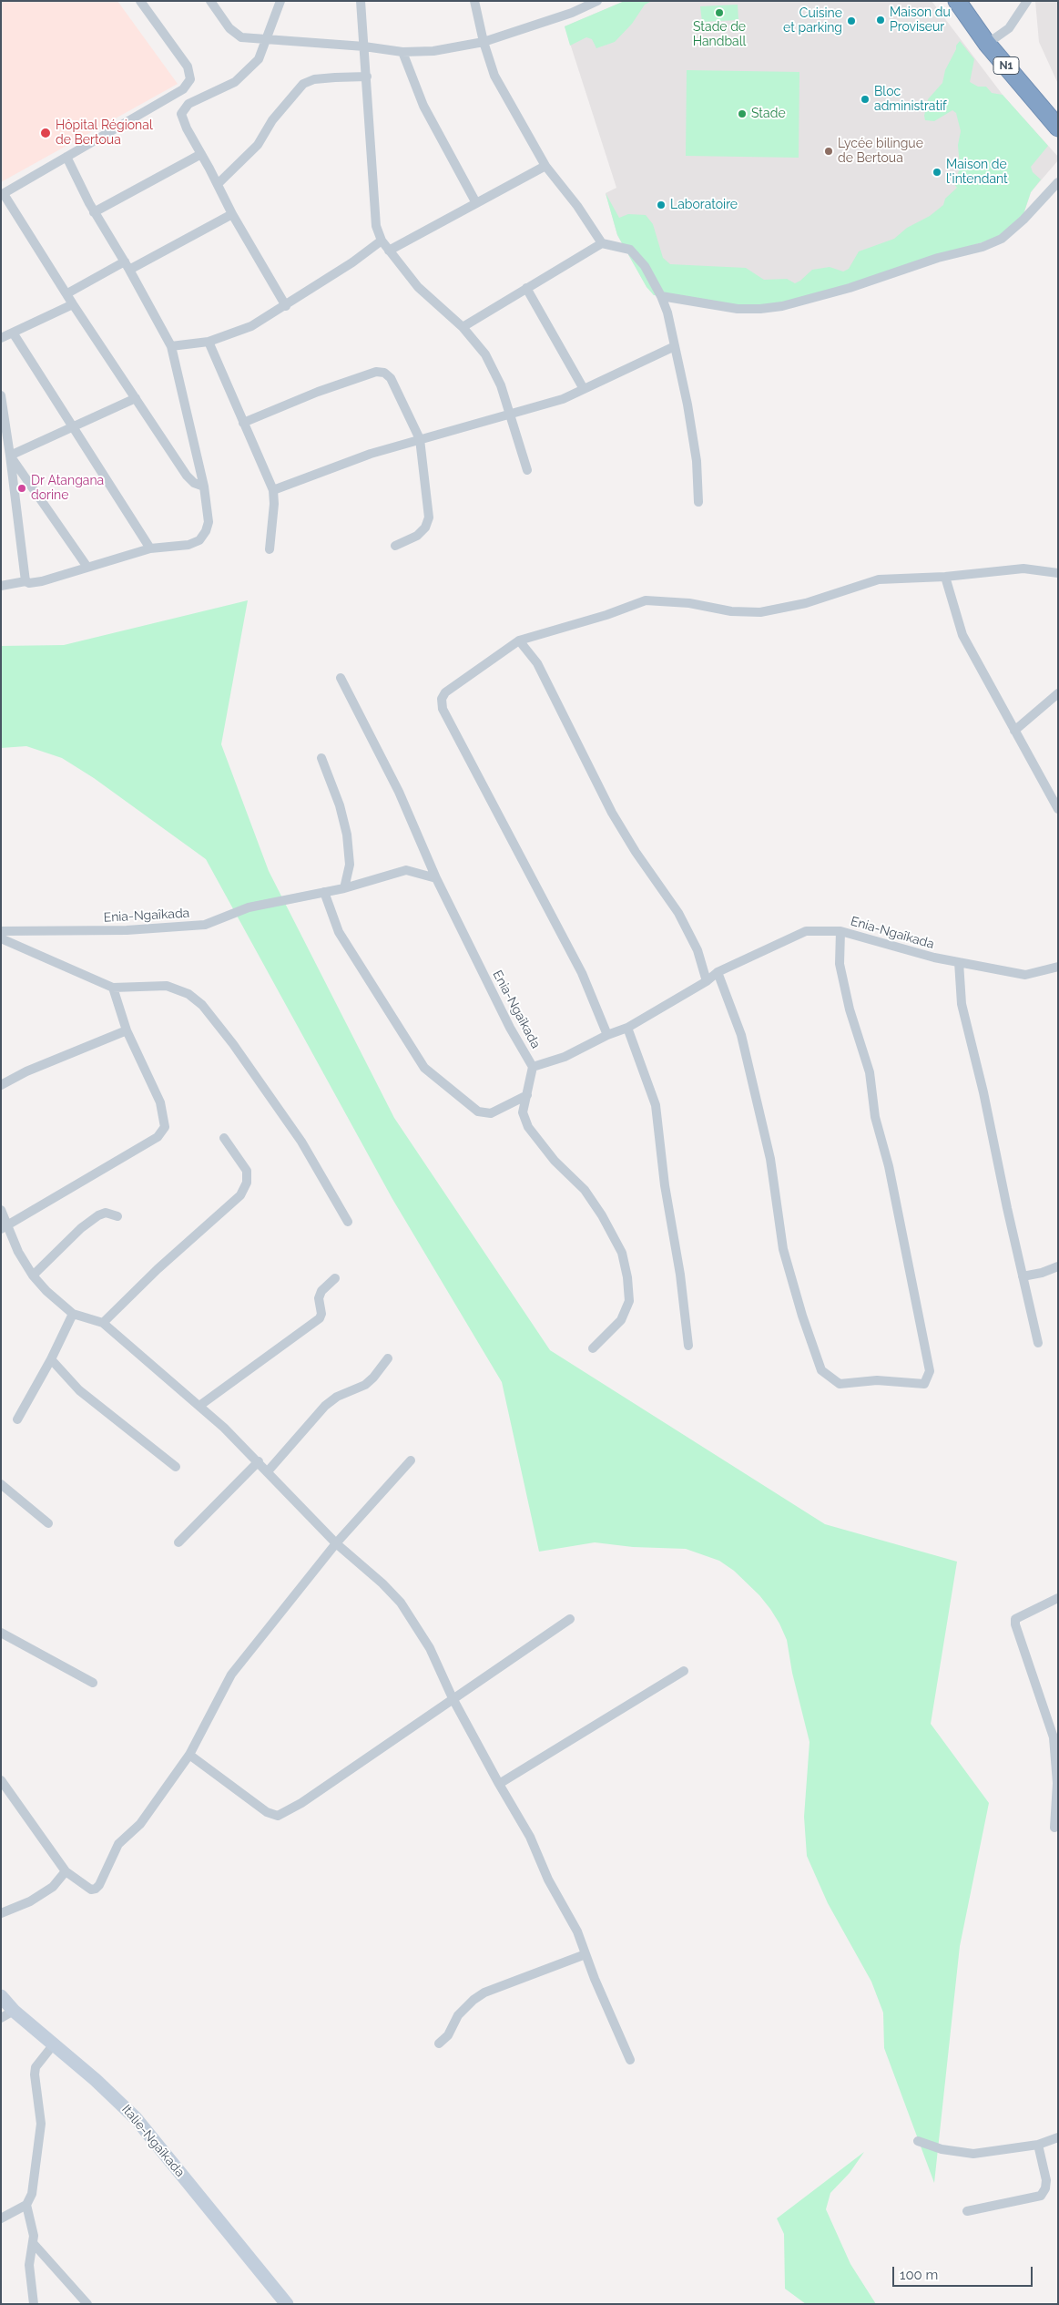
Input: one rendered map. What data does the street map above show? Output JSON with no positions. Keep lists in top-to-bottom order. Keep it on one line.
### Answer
{"streets":{"highway":["N1"],"street":["Enia-Ngaîkada","Italie-Ngaîkada"]},"places":["Stade de Handball","Maison du Proviseur","Cuisine et parking","Bloc administratif","Stade","Hôpital Régional de Bertoua","Lycée bilingue de Bertoua","Maison de l'intendant","Laboratoire","Dr Atangana dorine"],"scale_bar":"100 m"}
